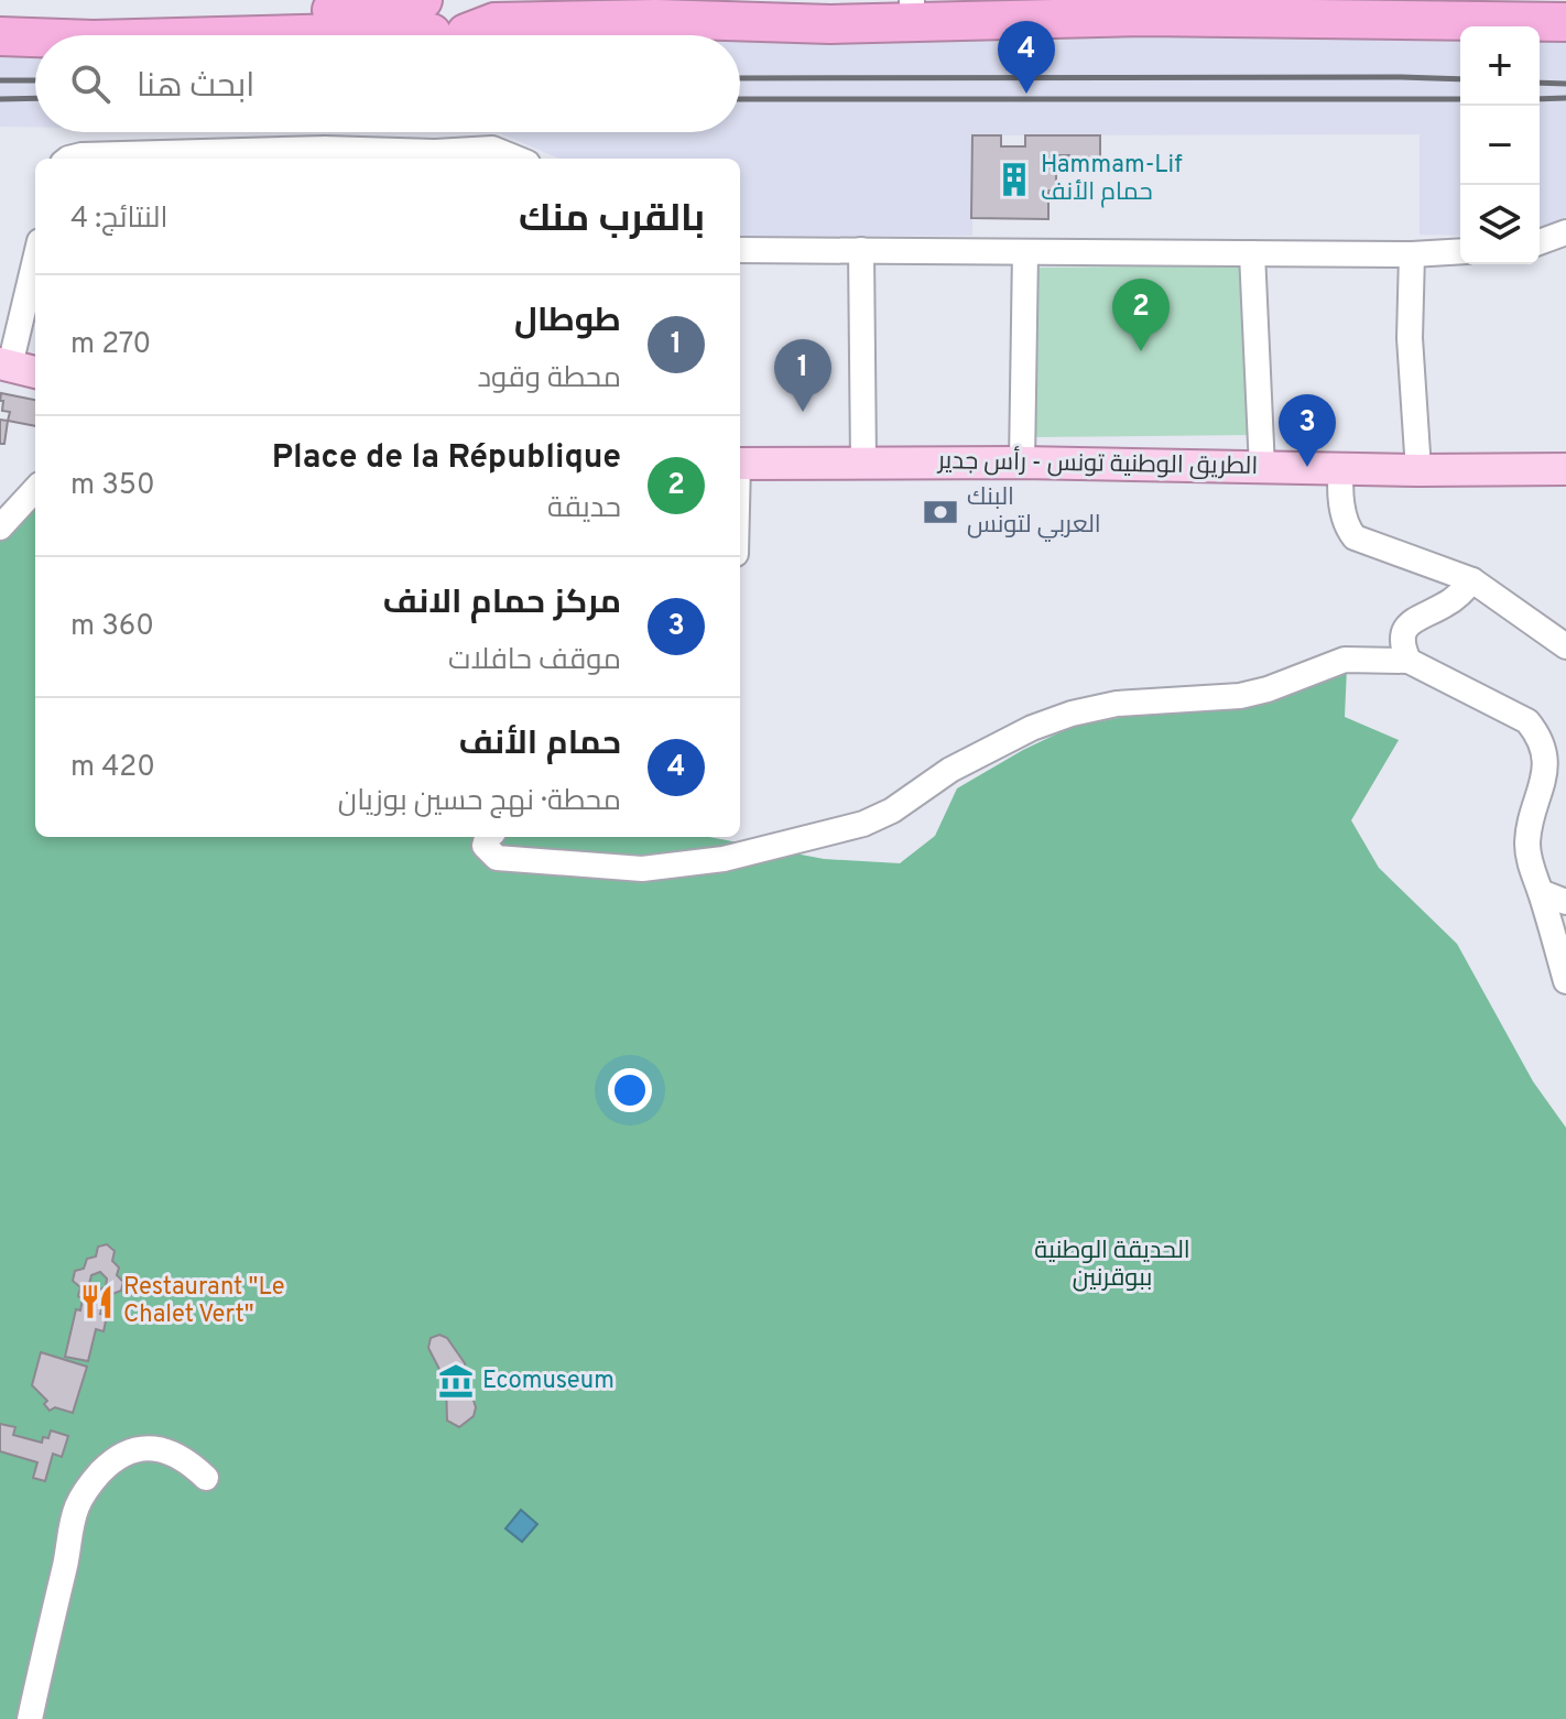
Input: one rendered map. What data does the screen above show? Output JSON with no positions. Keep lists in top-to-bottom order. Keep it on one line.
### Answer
{"streets":{"main road":["الطريق الوطنية تونس - رأس جدير"]},"parks":["الحديقة الوطنية ببوقرنين"],"places":{"building":["Hammam-Lif حمام الأنف"],"bank":["البنك العربي لتونس"],"restaurant":["Restaurant \"Le Chalet Vert\""],"museum":["Ecomuseum"]},"page":{"pins":["4","2","1","3"],"map_buttons":["+","−"],"search":"ابحث هنا","heading":["بالقرب منك","النتائج: 4"],"list":[{"mark":"1","name":"طوطال","note":"محطة وقود","value":"270 m"},{"mark":"2","name":"Place de la République","note":"حديقة","value":"350 m"},{"mark":"3","name":"مركز حمام الانف","note":"موقف حافلات","value":"360 m"},{"mark":"4","name":"حمام الأنف","note":"محطة · نهج حسين بوزيان","value":"420 m"}]}}
